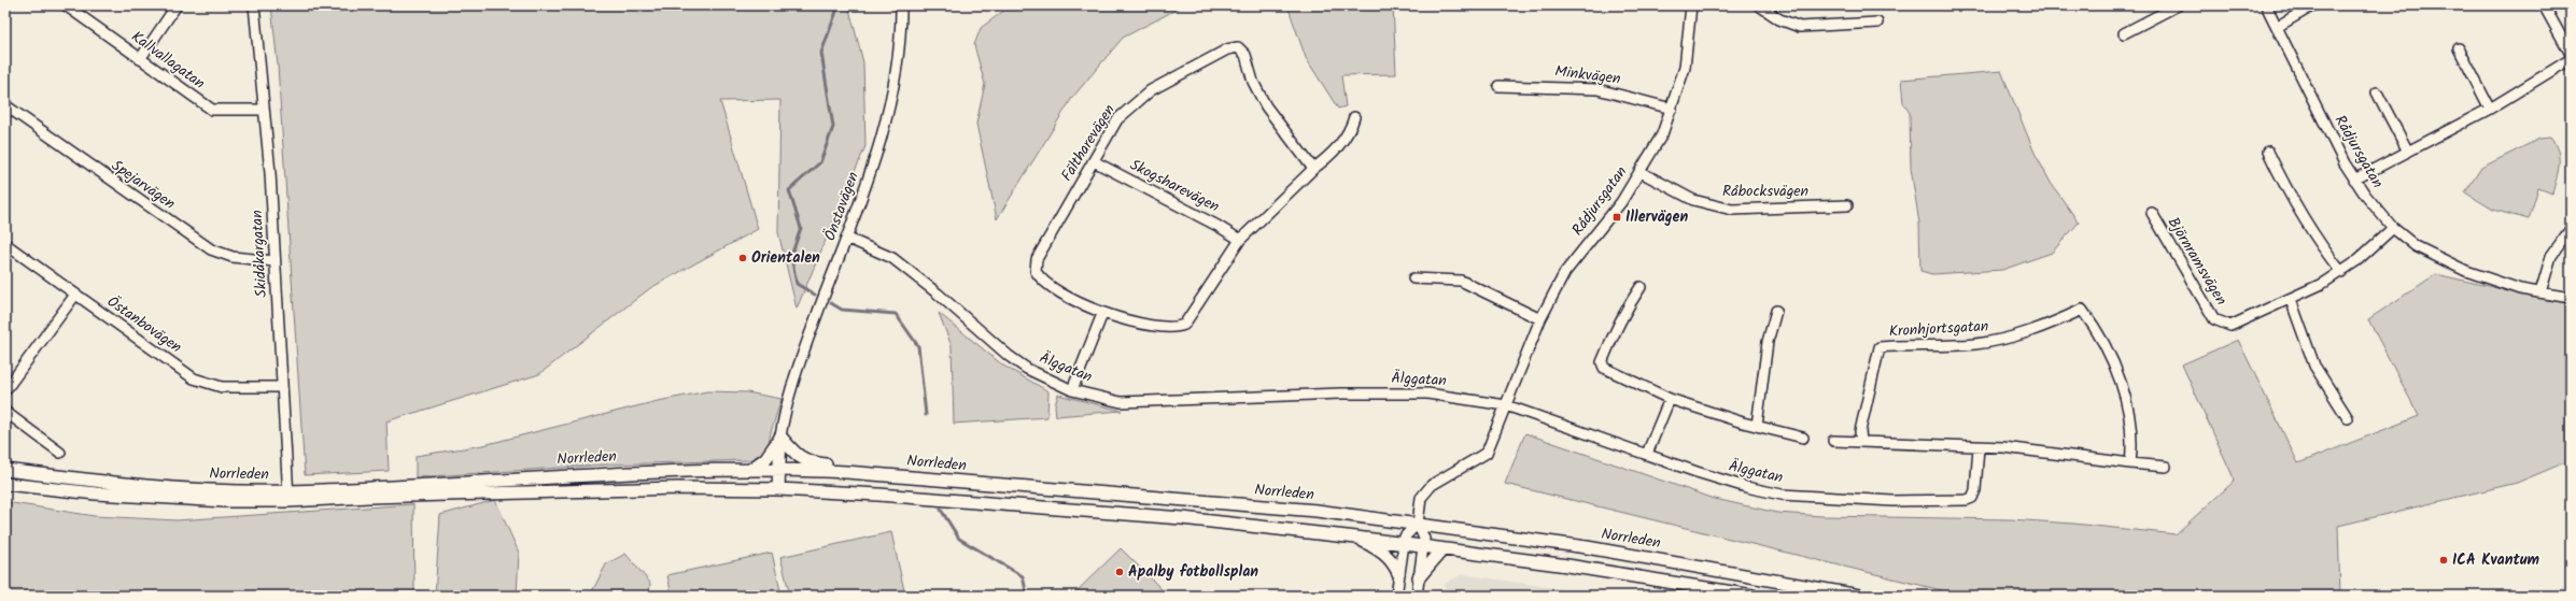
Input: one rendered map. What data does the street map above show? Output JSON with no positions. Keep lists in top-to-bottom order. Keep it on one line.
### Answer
{"streets":{"main road":["Norrleden"],"street":["Kallvallagatan","Minkvägen","Fältharevägen","Rådjursgatan","Spejarvägen","Skogsharevägen","Råbocksvägen","Önstavägen","Skidåkargatan","Björnramsvägen","Östanbovägen","Kronhjortsgatan","Älggatan"]},"crossings":[["Kallvallagatan","Skidåkargatan"],["Minkvägen","Rådjursgatan"],["Fältharevägen","Skogsharevägen"],["Rådjursgatan","Råbocksvägen"],["Rådjursgatan","Björnramsvägen"],["Rådjursgatan","Älggatan"],["Rådjursgatan","Norrleden"],["Spejarvägen","Skidåkargatan"],["Önstavägen","Älggatan"],["Skidåkargatan","Östanbovägen"],["Skidåkargatan","Norrleden"]],"places":{"transit":["Illervägen"],"other":["Orientalen","ICA Kvantum","Apalby fotbollsplan"]}}
